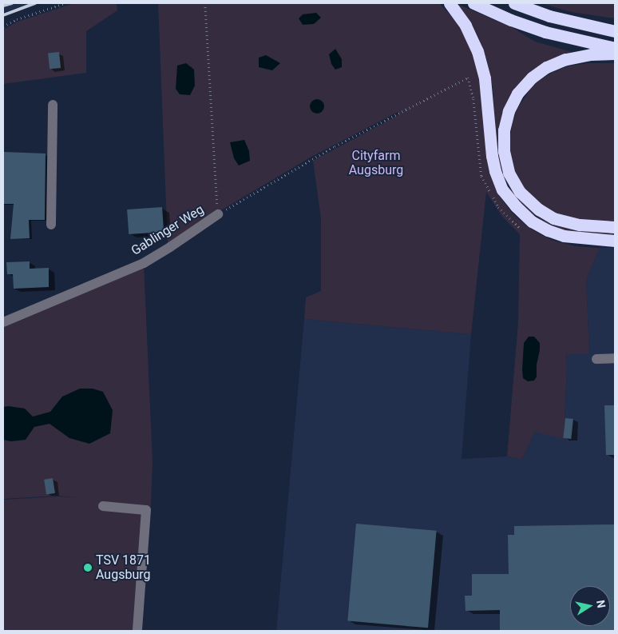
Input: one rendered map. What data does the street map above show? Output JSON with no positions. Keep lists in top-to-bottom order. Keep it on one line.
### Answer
{"streets":{"lane":["Gablinger Weg"]},"parks":["Cityfarm Augsburg"],"places":["TSV 1871 Augsburg"],"north":"right"}
